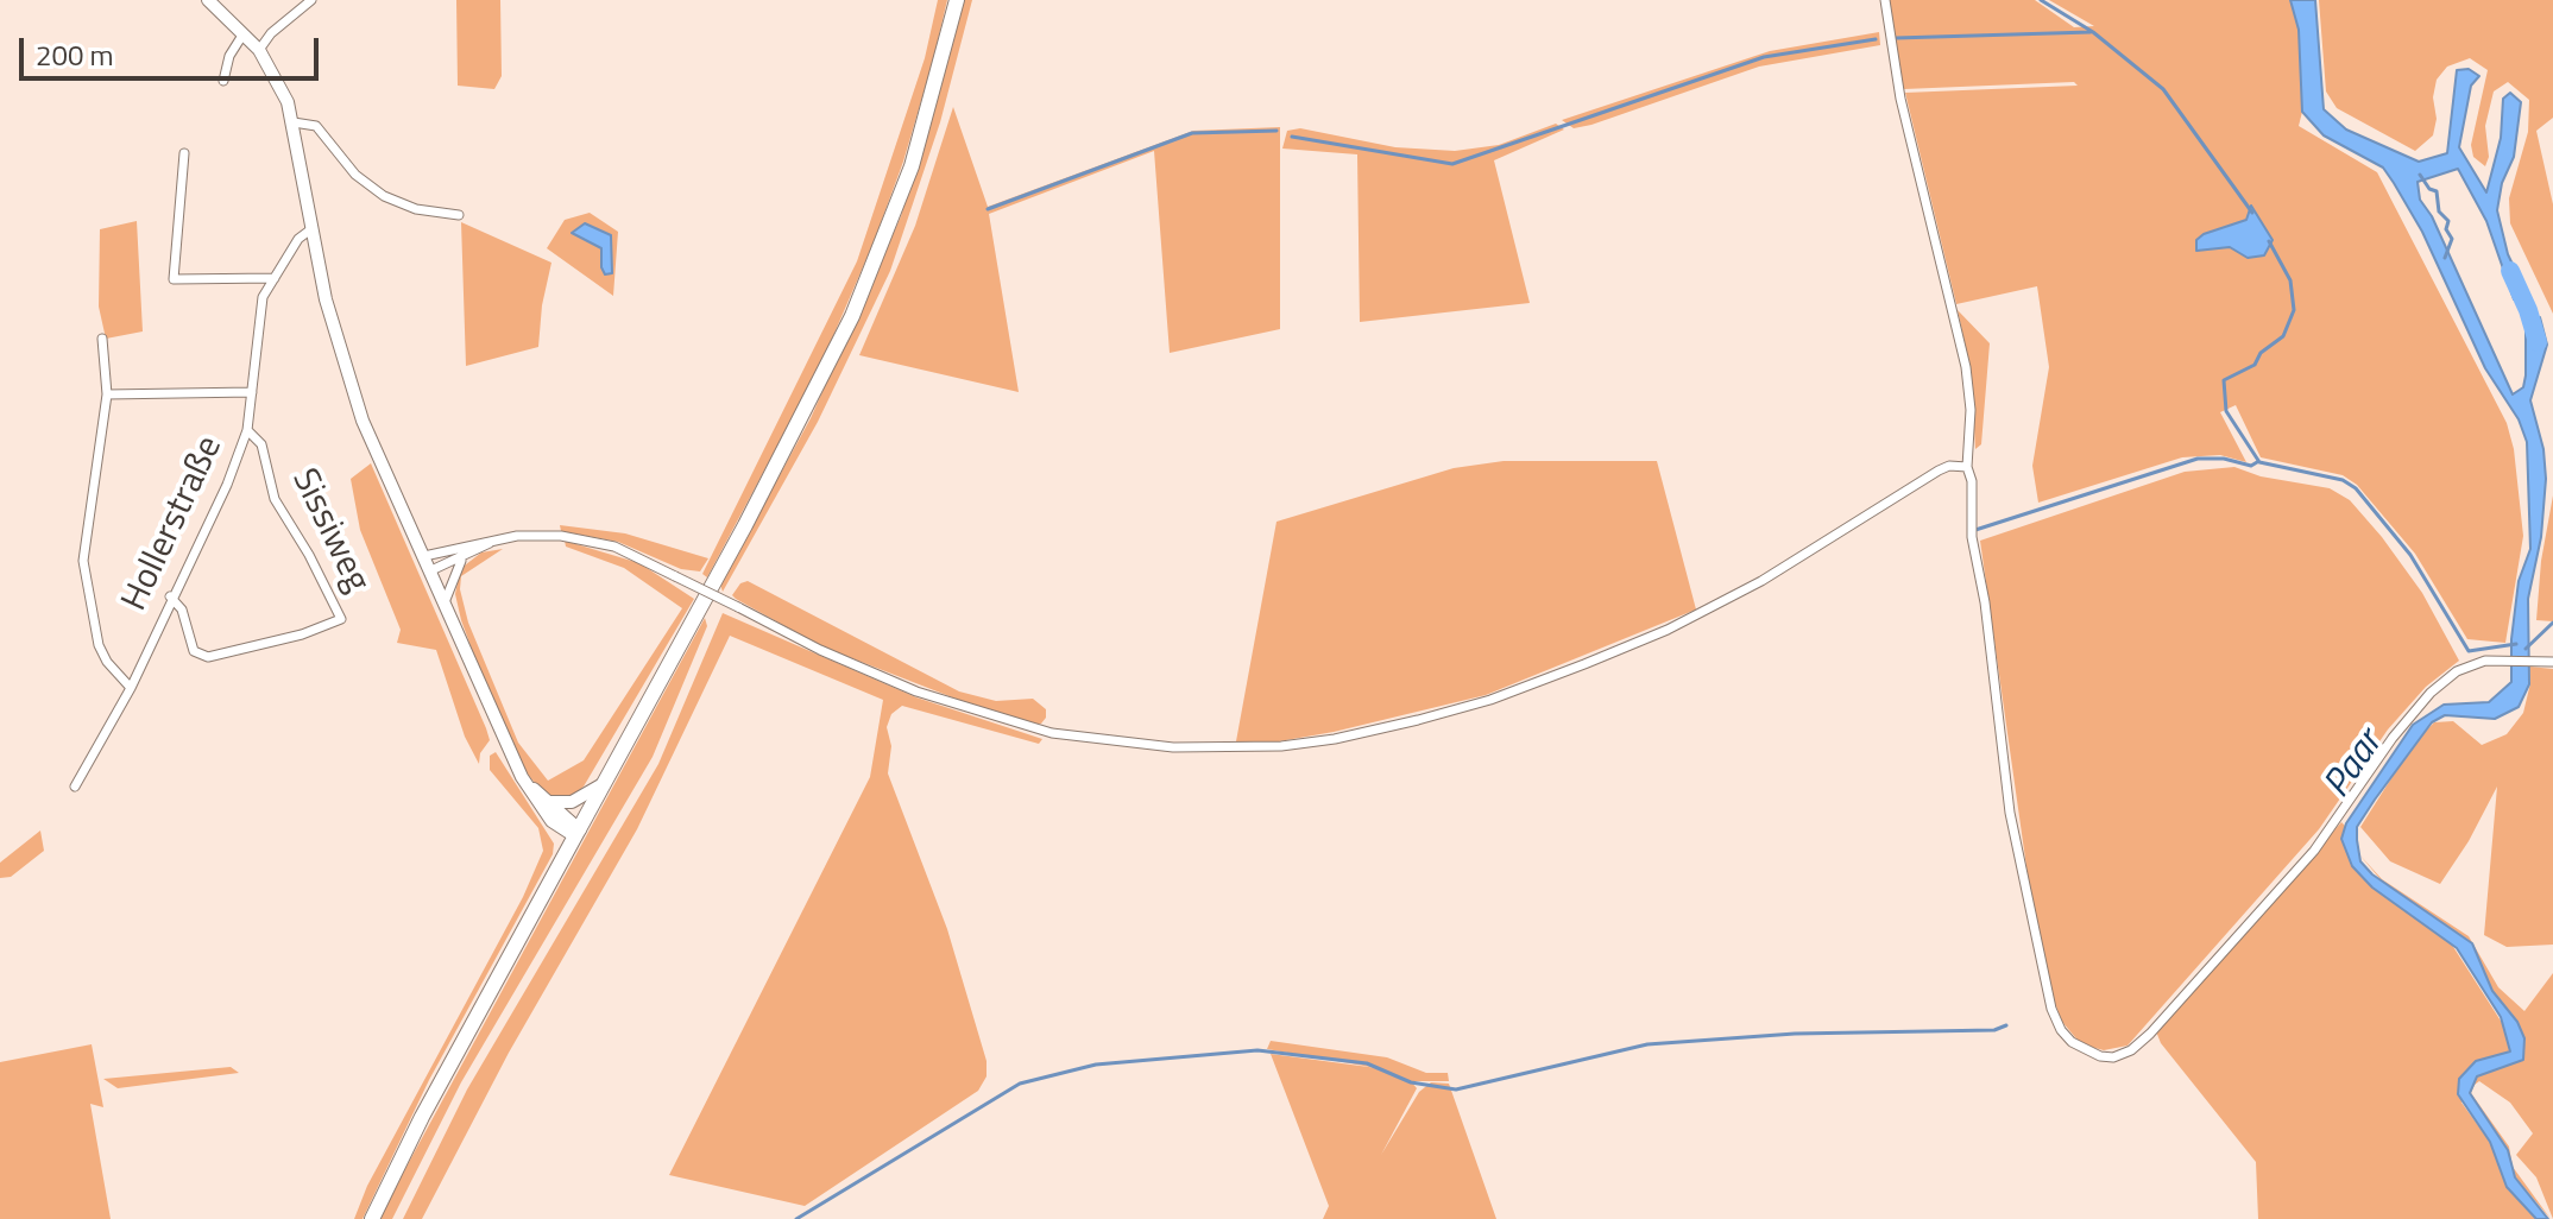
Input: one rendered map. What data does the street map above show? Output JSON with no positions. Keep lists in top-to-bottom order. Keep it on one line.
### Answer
{"streets":{"street":["Hollerstraße","Sissiweg"]},"crossings":[["Hollerstraße","Sissiweg"]],"water":["Paar"],"scale_bar":"200 m"}
